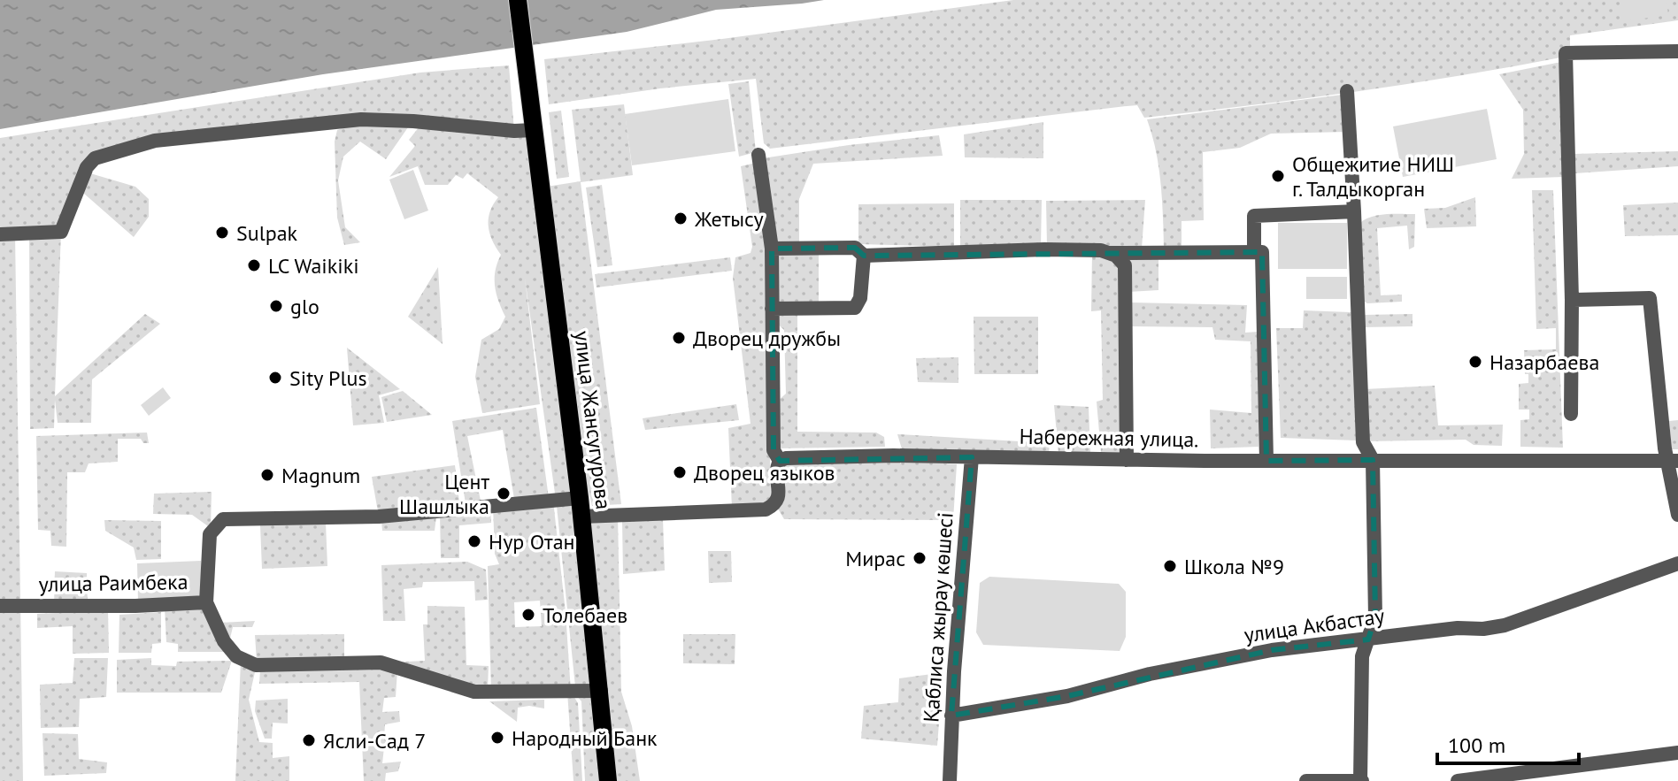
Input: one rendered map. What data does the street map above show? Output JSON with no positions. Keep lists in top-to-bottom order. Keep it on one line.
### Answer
{"streets":{"main road":["улица Жансугурова"],"street":["Набережная улица.","улица Раимбека","Қаблиса жырау көшесі","улица Акбастау"]},"crossings":[["улица Жансугурова","улица Раимбека"],["Набережная улица.","Қаблиса жырау көшесі"],["Қаблиса жырау көшесі","улица Акбастау"]],"places":["Общежитие НИШ г. Талдыкорган","Жетысу","Sulpak","LC Waikiki","glo","Дворец дружбы","Назарбаева","Sity Plus","Дворец языков","Magnum","Цент Шашлыка","Нур Отан","Мирас","Школа №9","Толебаев","Народный Банк","Ясли-Сад 7"],"scale_bar":"100 m"}
